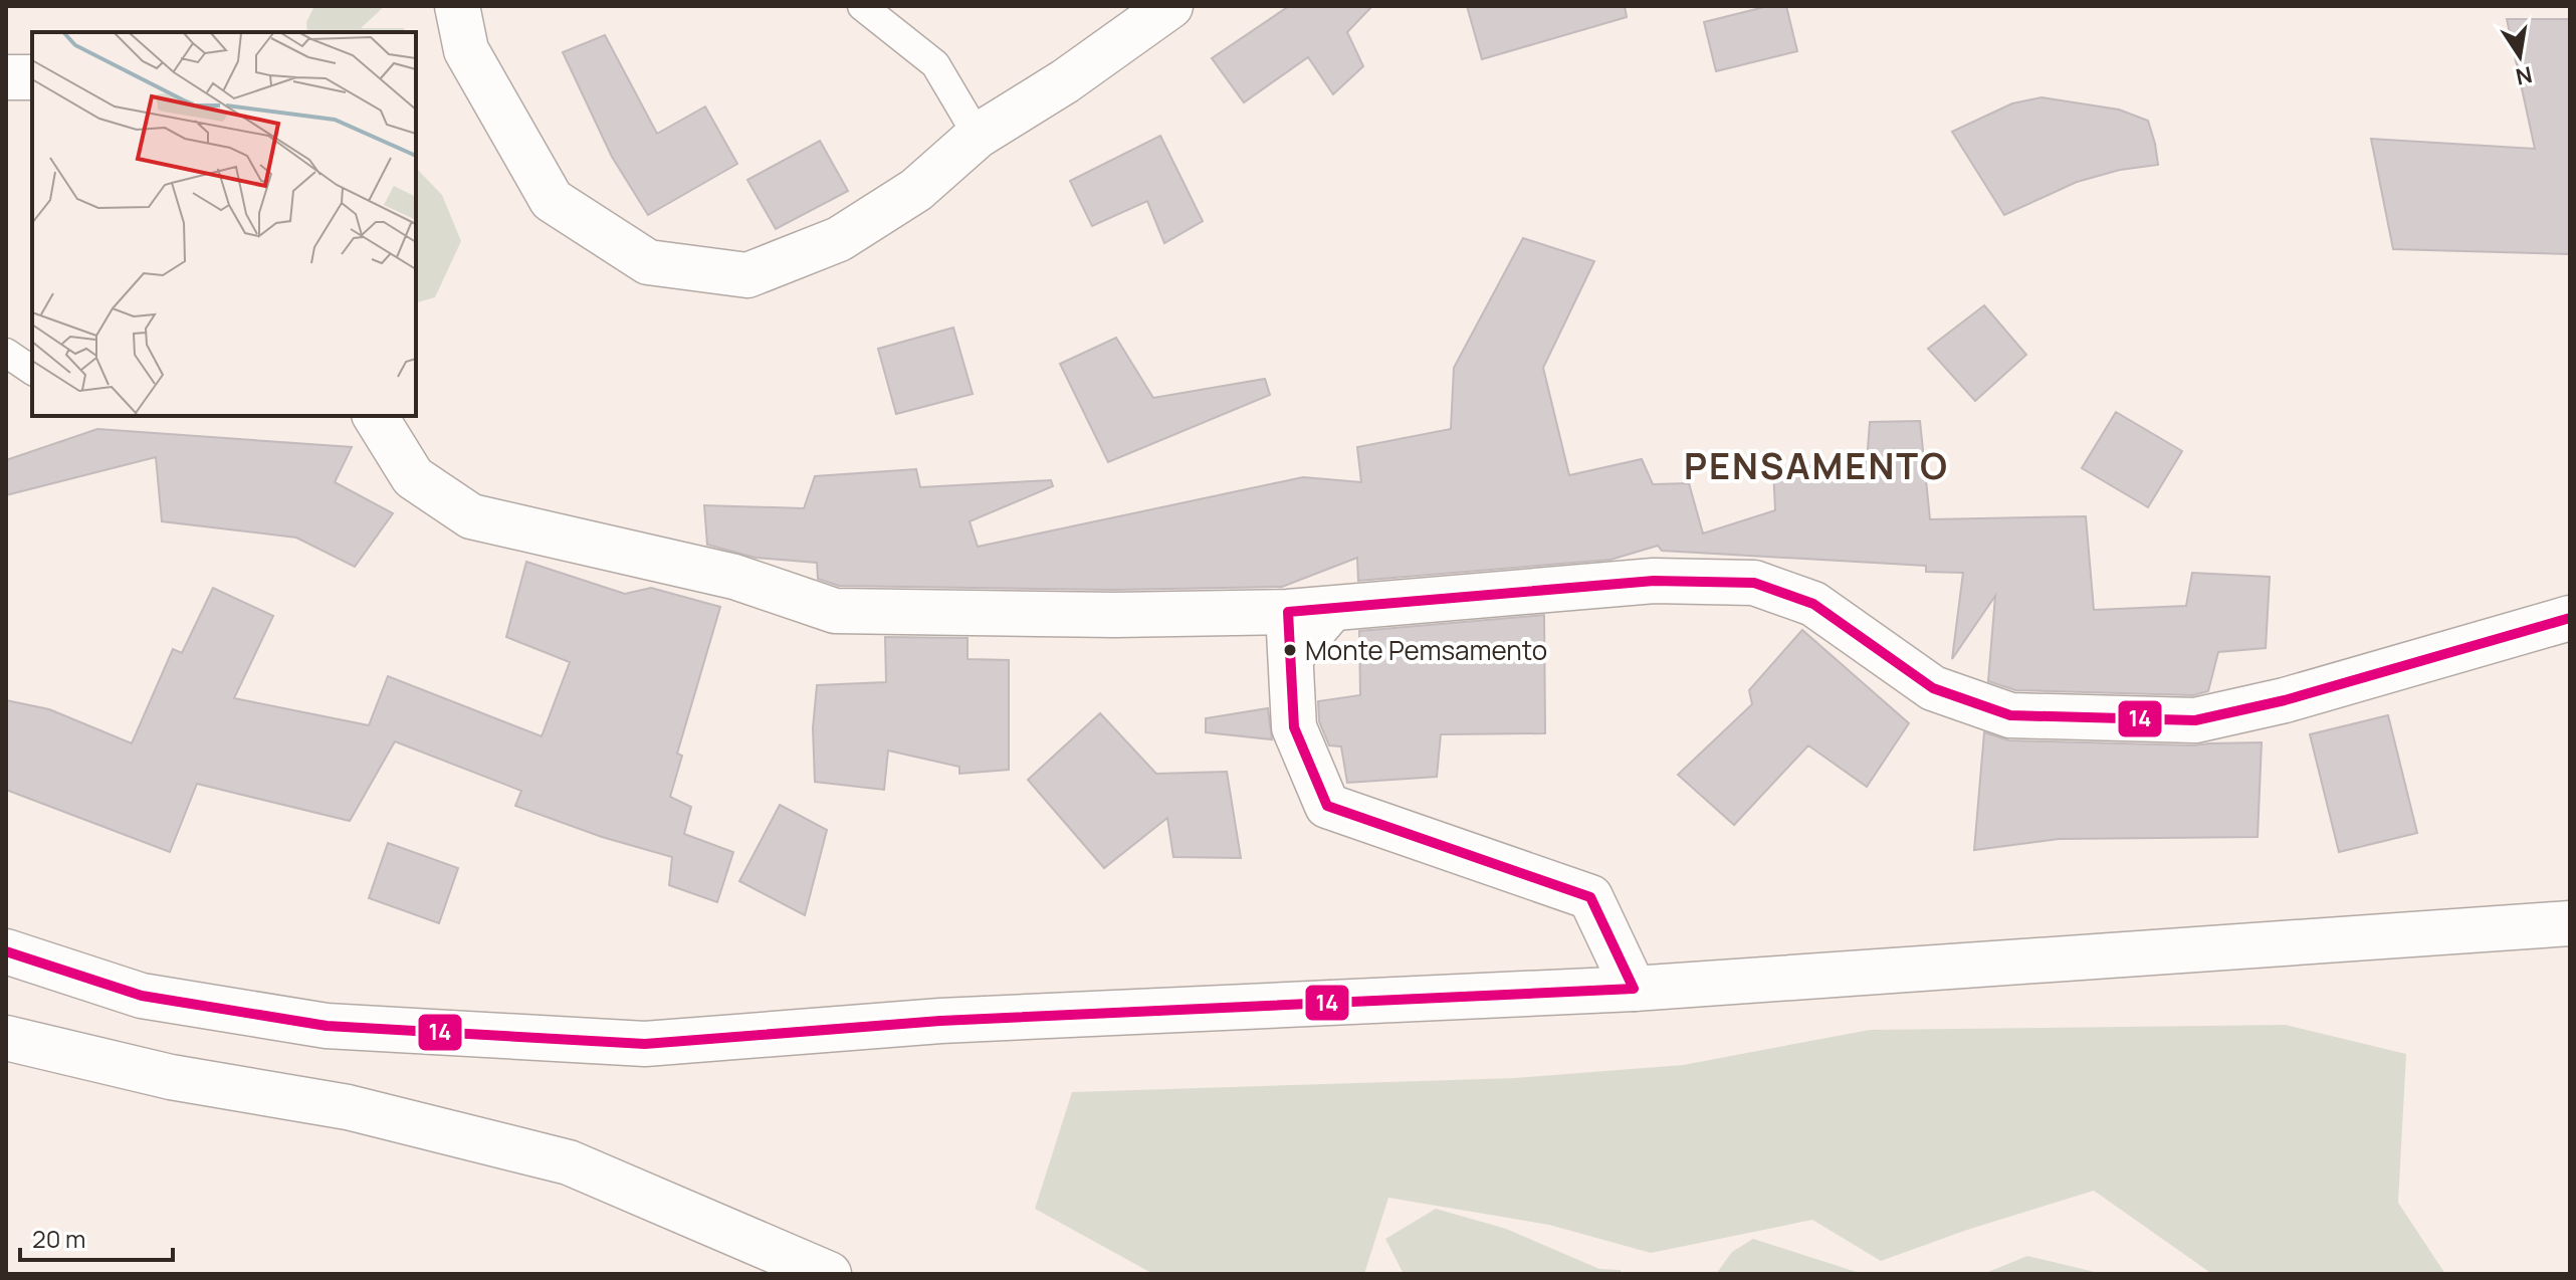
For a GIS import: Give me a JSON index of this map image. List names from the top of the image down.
{
  "districts": ["PENSAMENTO"],
  "places": ["Monte Pemsamento"],
  "lines": ["transit line 14"],
  "scale_bar": "20 m",
  "north": "bottom"
}
